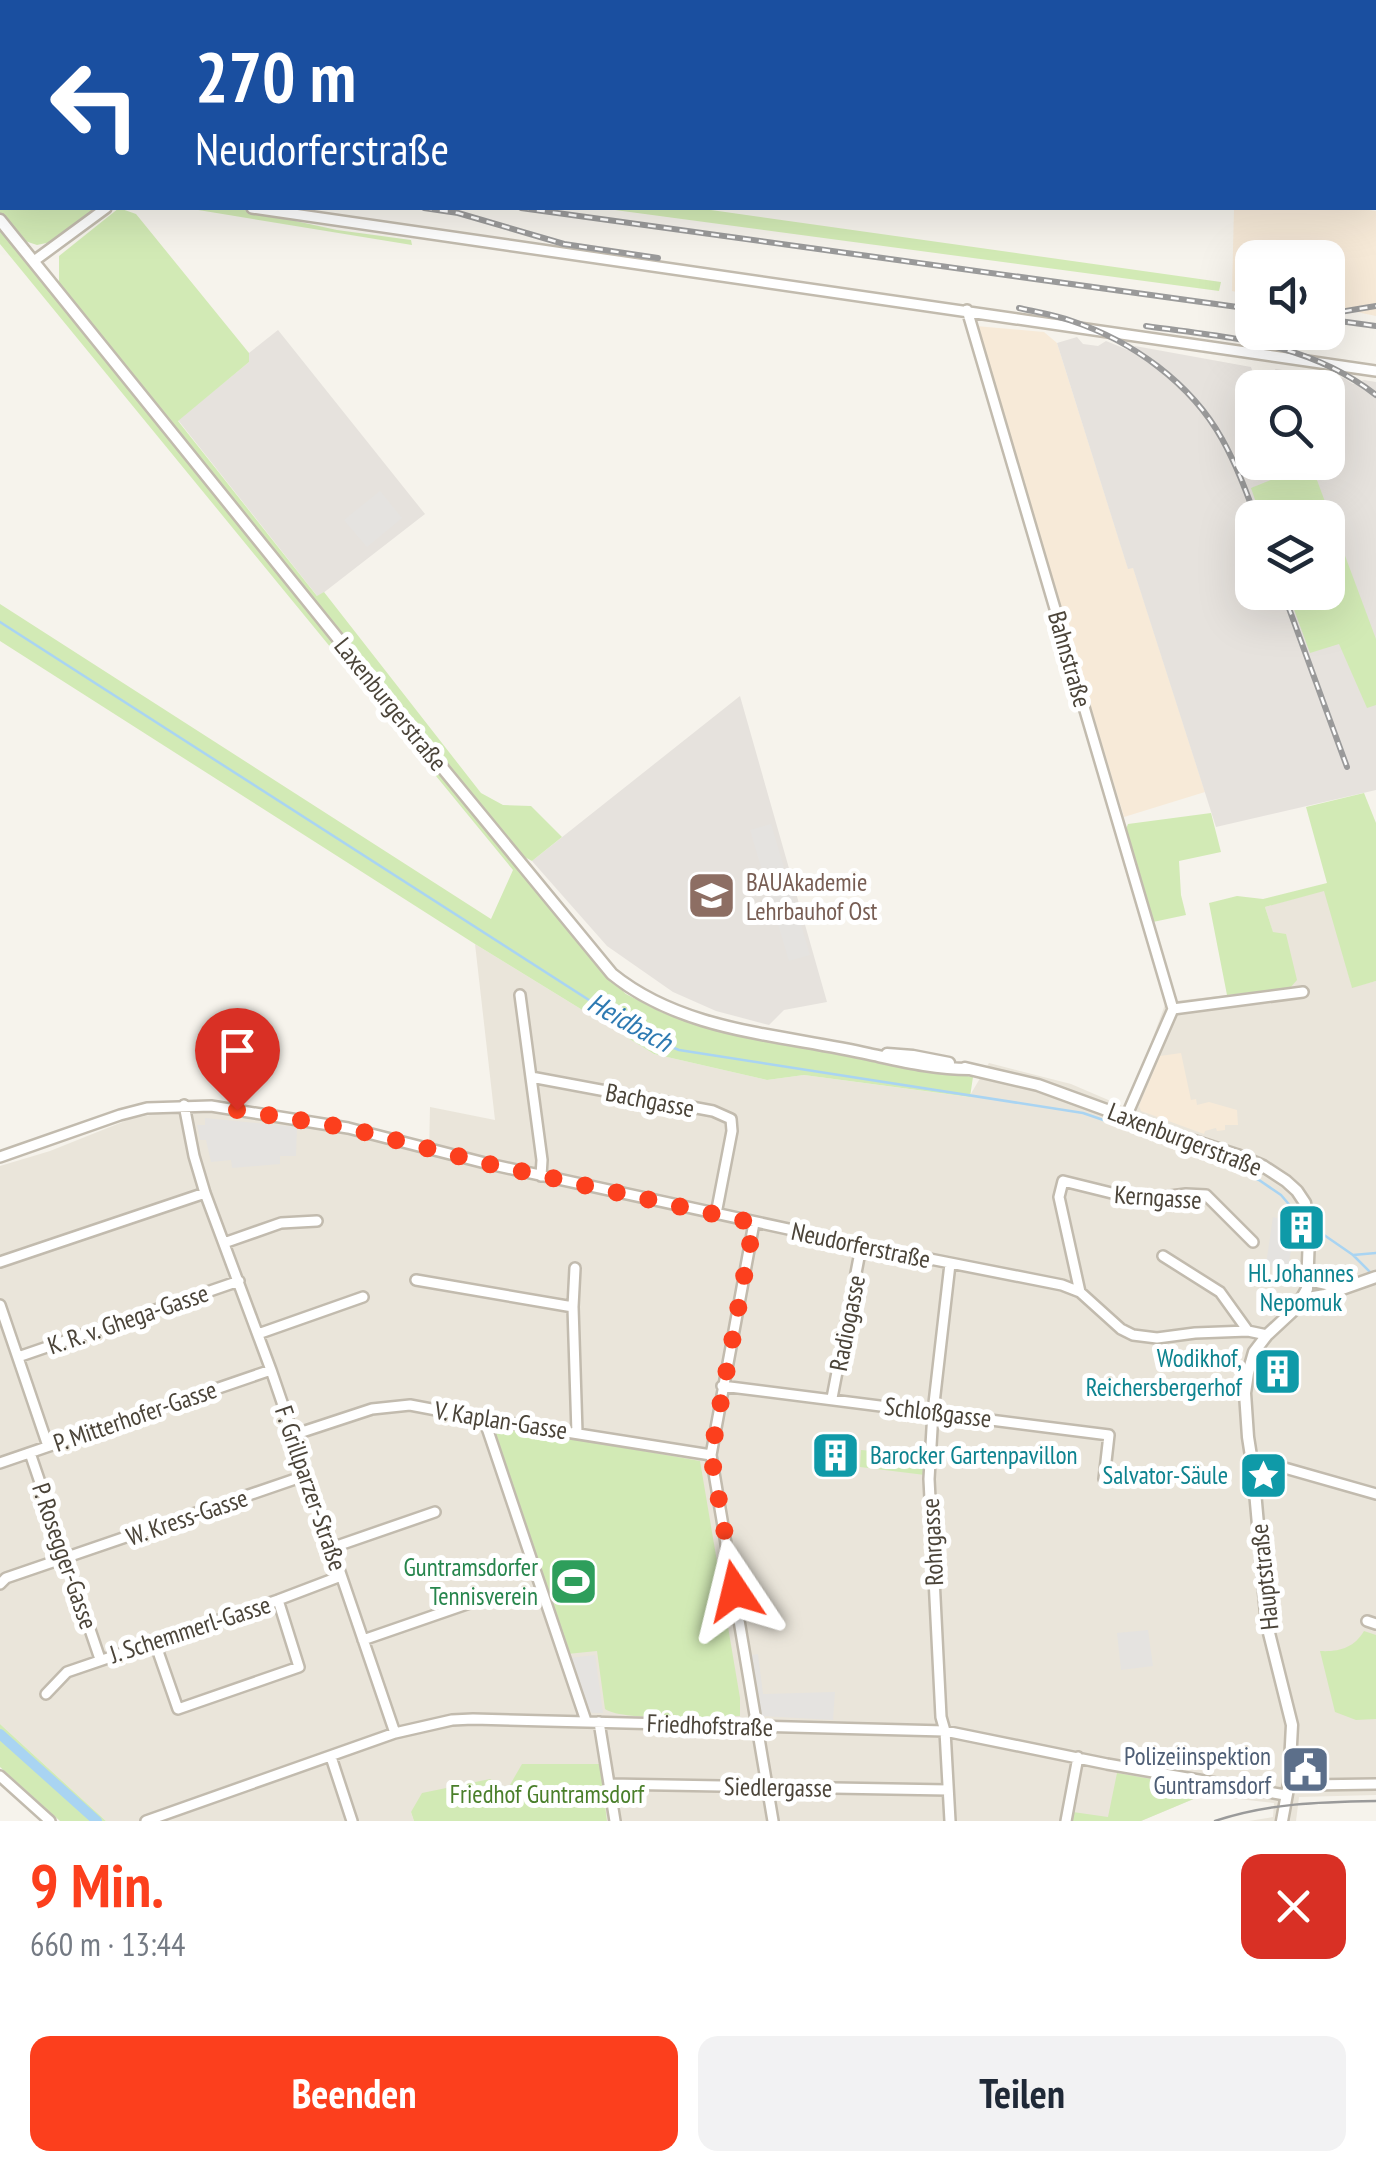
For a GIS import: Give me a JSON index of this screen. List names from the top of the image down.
{
  "streets": {
    "street": [
      "Bahnstraße",
      "Laxenburgerstraße",
      "Bachgasse",
      "Kerngasse",
      "Neudorferstraße",
      "K. R. v. Ghega-Gasse",
      "Radiogasse",
      "Schloßgasse",
      "P. Mitterhofer-Gasse",
      "V. Kaplan-Gasse",
      "F. Grillparzer-Straße",
      "W. Kress-Gasse",
      "Rohrgasse",
      "P. Rosegger-Gasse",
      "Hauptstraße",
      "J. Schemmerl-Gasse",
      "Friedhofstraße",
      "Siedlergasse"
    ]
  },
  "crossings": [
    ["Laxenburgerstraße", "Hauptstraße"],
    ["Bachgasse", "Neudorferstraße"],
    ["Kerngasse", "Neudorferstraße"],
    ["Neudorferstraße", "Radiogasse"],
    ["Neudorferstraße", "F. Grillparzer-Straße"],
    ["Neudorferstraße", "Rohrgasse"],
    ["K. R. v. Ghega-Gasse", "F. Grillparzer-Straße"],
    ["Radiogasse", "Schloßgasse"],
    ["Schloßgasse", "Rohrgasse"],
    ["P. Mitterhofer-Gasse", "F. Grillparzer-Straße"],
    ["P. Mitterhofer-Gasse", "P. Rosegger-Gasse"],
    ["V. Kaplan-Gasse", "F. Grillparzer-Straße"],
    ["F. Grillparzer-Straße", "W. Kress-Gasse"],
    ["F. Grillparzer-Straße", "J. Schemmerl-Gasse"],
    ["F. Grillparzer-Straße", "Friedhofstraße"],
    ["W. Kress-Gasse", "P. Rosegger-Gasse"],
    ["Rohrgasse", "Friedhofstraße"],
    ["Rohrgasse", "Siedlergasse"],
    ["P. Rosegger-Gasse", "J. Schemmerl-Gasse"],
    ["Hauptstraße", "Friedhofstraße"]
  ],
  "water": ["Heidbach"],
  "parks": ["Friedhof Guntramsdorf"],
  "places": {
    "school or university": ["BAUAkademie Lehrbauhof Ost"],
    "building": ["Hl. Johannes Nepomuk", "Wodikhof, Reichersbergerhof", "Barocker Gartenpavillon"],
    "place": ["Salvator-Säule"],
    "sports": ["Guntramsdorfer Tennisverein"],
    "public building": ["Polizeiinspektion Guntramsdorf"]
  },
  "page": {
    "turn": ["270 m", "Neudorferstraße"],
    "heading": ["9 Min.", "660 m · 13:44"],
    "buttons": ["Beenden", "Teilen"]
  }
}
